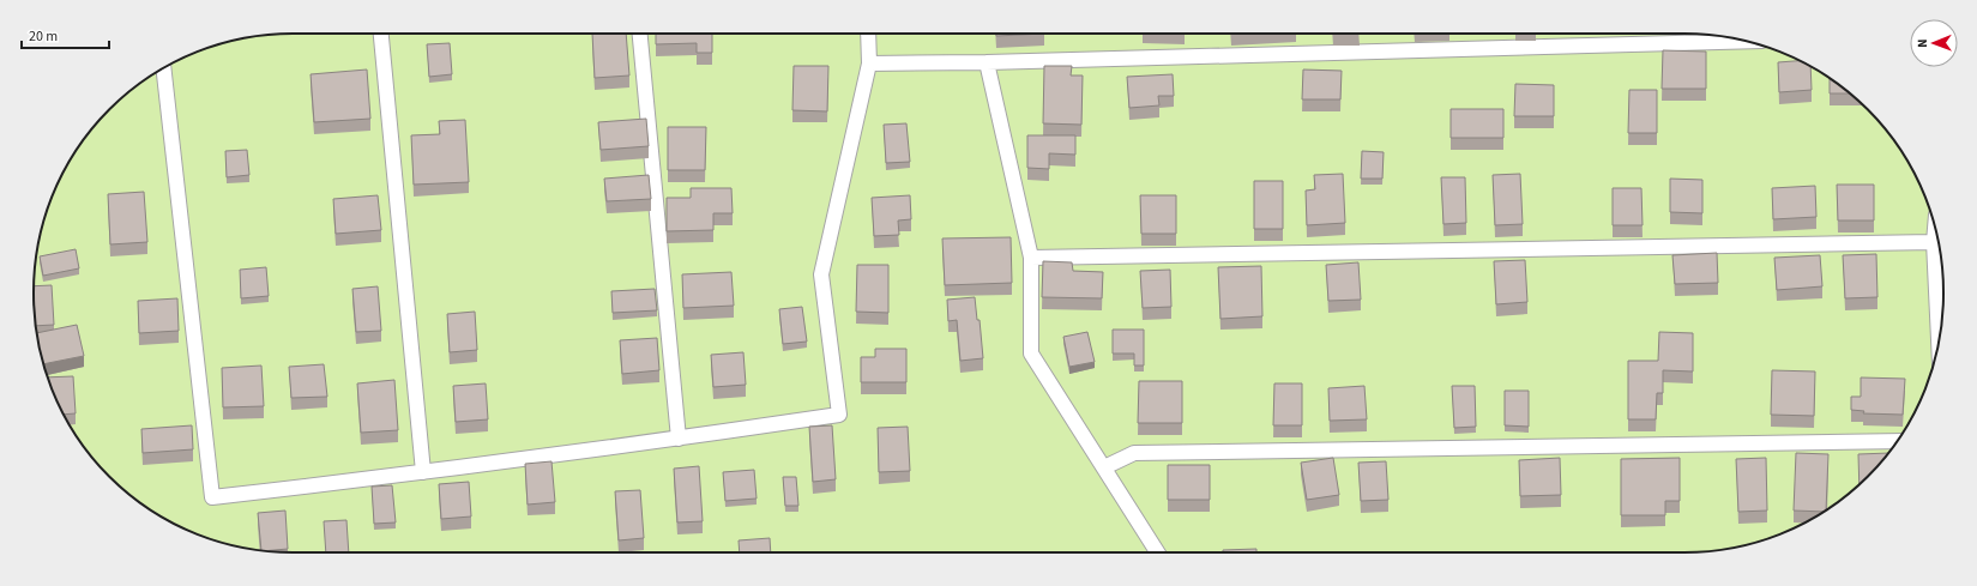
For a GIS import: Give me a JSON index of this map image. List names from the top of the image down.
{
  "scale_bar": "20 m",
  "north": "left"
}
